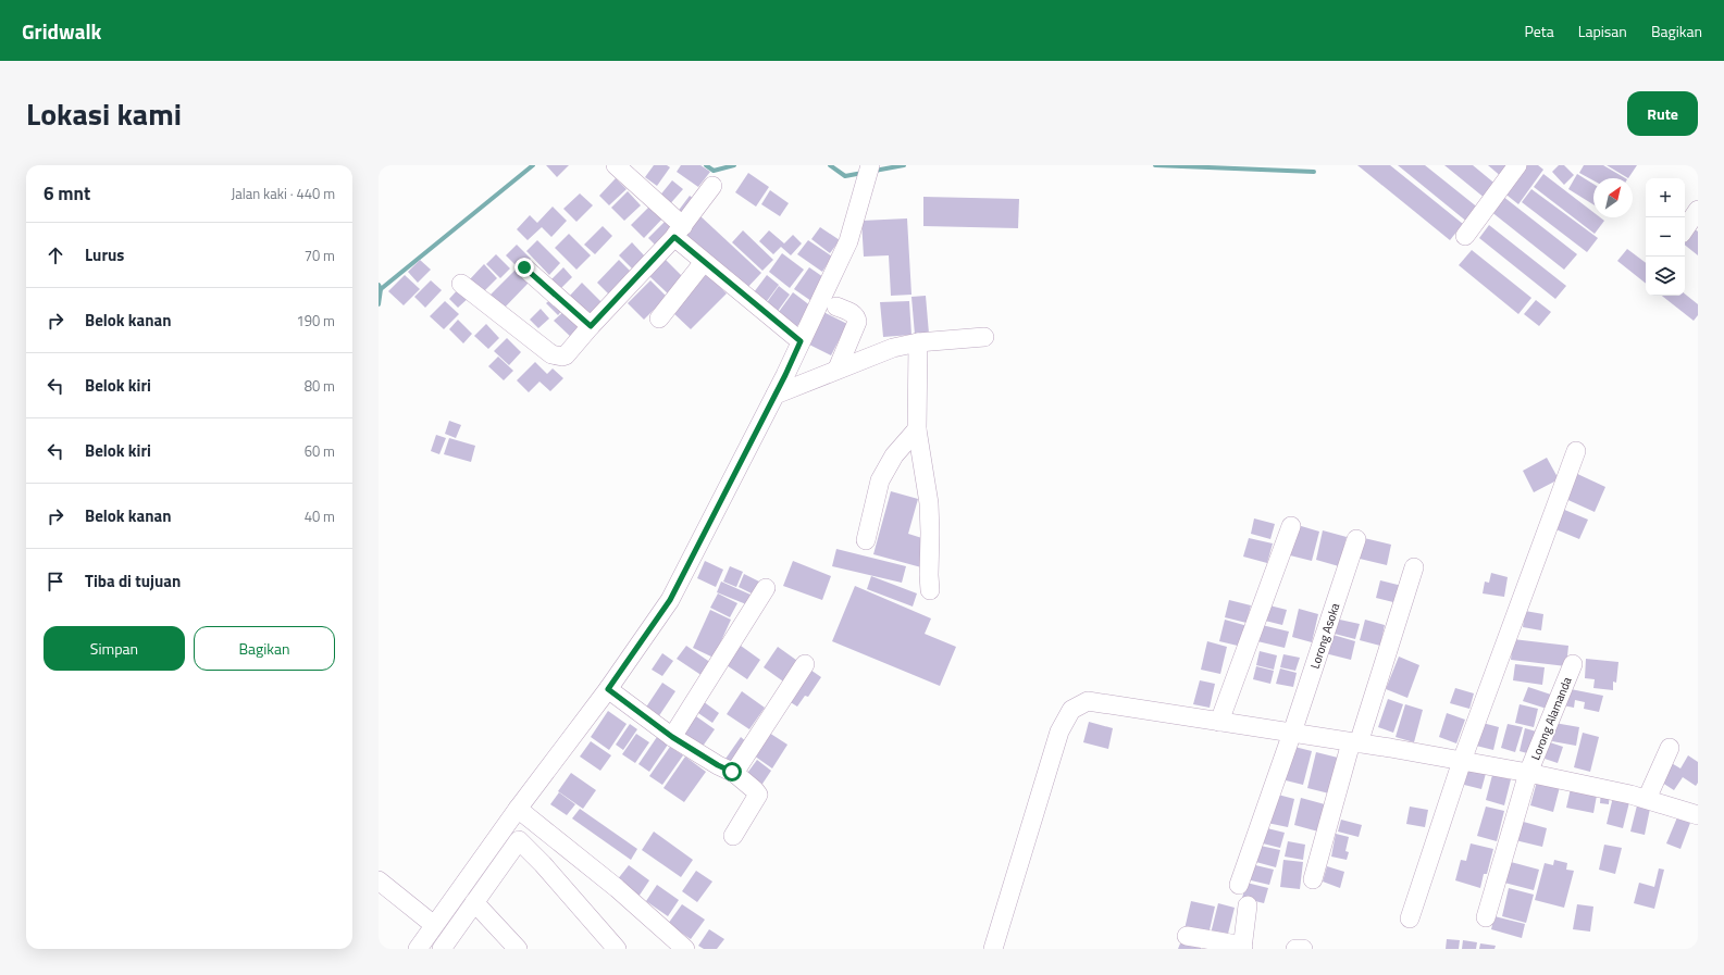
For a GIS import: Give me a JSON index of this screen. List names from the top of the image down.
{
  "streets": {
    "street": ["Lorong Asoka", "Lorong Alamanda"]
  },
  "north": "top right",
  "page": {
    "header": "Gridwalk",
    "nav": ["Peta", "Lapisan", "Bagikan"],
    "title": "Lokasi kami",
    "buttons": [
      "Rute",
      ["Simpan", "Bagikan"]
    ],
    "heading": ["6 mnt", "Jalan kaki · 440 m"],
    "map_buttons": ["+", "−"],
    "list": [
      ["Lurus", "70 m"],
      ["Belok kanan", "190 m"],
      ["Belok kiri", "80 m"],
      ["Belok kiri", "60 m"],
      ["Belok kanan", "40 m"],
      "Tiba di tujuan"
    ]
  }
}
